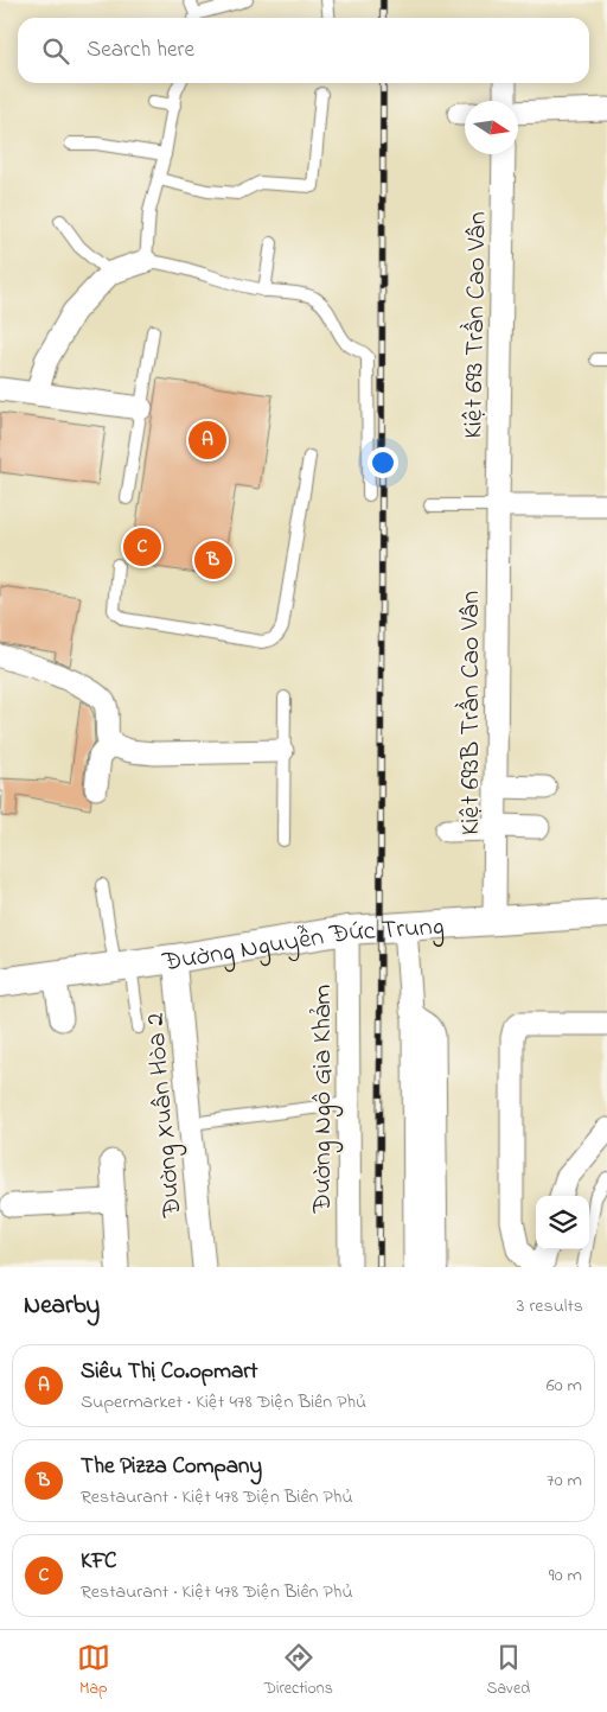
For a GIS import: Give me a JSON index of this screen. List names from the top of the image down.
{
  "streets": {
    "street": [
      "Kiệt 693 Trần Cao Vân",
      "Kiệt 693B Trần Cao Vân",
      "Đường Nguyễn Đức Trung",
      "Đường Ngô Gia Khảm",
      "Đường Xuân Hòa 2"
    ]
  },
  "crossings": [
    ["Kiệt 693 Trần Cao Vân", "Kiệt 693B Trần Cao Vân"],
    ["Kiệt 693B Trần Cao Vân", "Đường Nguyễn Đức Trung"],
    ["Đường Nguyễn Đức Trung", "Đường Ngô Gia Khảm"],
    ["Đường Nguyễn Đức Trung", "Đường Xuân Hòa 2"]
  ],
  "north": "right",
  "page": {
    "search": "Search here",
    "pins": ["A", "C", "B"],
    "heading": ["Nearby", "3 results"],
    "list": [
      {
        "mark": "A",
        "name": "Siêu Thị Co.opmart",
        "note": "Supermarket · Kiệt 478 Điện Biên Phủ",
        "value": "60 m"
      },
      {
        "mark": "B",
        "name": "The Pizza Company",
        "note": "Restaurant · Kiệt 478 Điện Biên Phủ",
        "value": "70 m"
      },
      {
        "mark": "C",
        "name": "KFC",
        "note": "Restaurant · Kiệt 478 Điện Biên Phủ",
        "value": "90 m"
      }
    ],
    "nav": ["Map", "Directions", "Saved"]
  }
}
